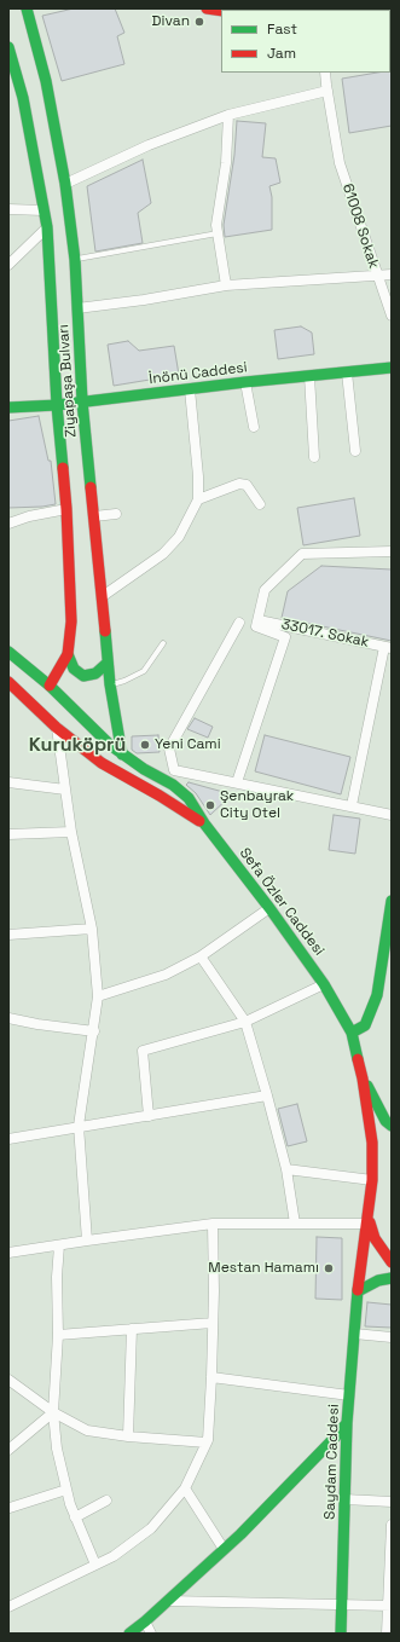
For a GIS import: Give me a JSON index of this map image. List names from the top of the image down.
{
  "streets": {
    "main road": [
      "İnönü Caddesi",
      "Ziyapaşa Bulvarı",
      "Sefa Özler Caddesi",
      "Saydam Caddesi"
    ],
    "street": ["61008 Sokak", "33017. Sokak"]
  },
  "crossings": [
    ["İnönü Caddesi", "Ziyapaşa Bulvarı"],
    ["Ziyapaşa Bulvarı", "Sefa Özler Caddesi"],
    ["Sefa Özler Caddesi", "Saydam Caddesi"]
  ],
  "districts": ["Kuruköprü"],
  "places": [
    "Divan",
    "Yeni Cami",
    "Şenbayrak City Otel",
    "Mestan Hamamı"
  ],
  "legend": ["Fast", "Jam"]
}
